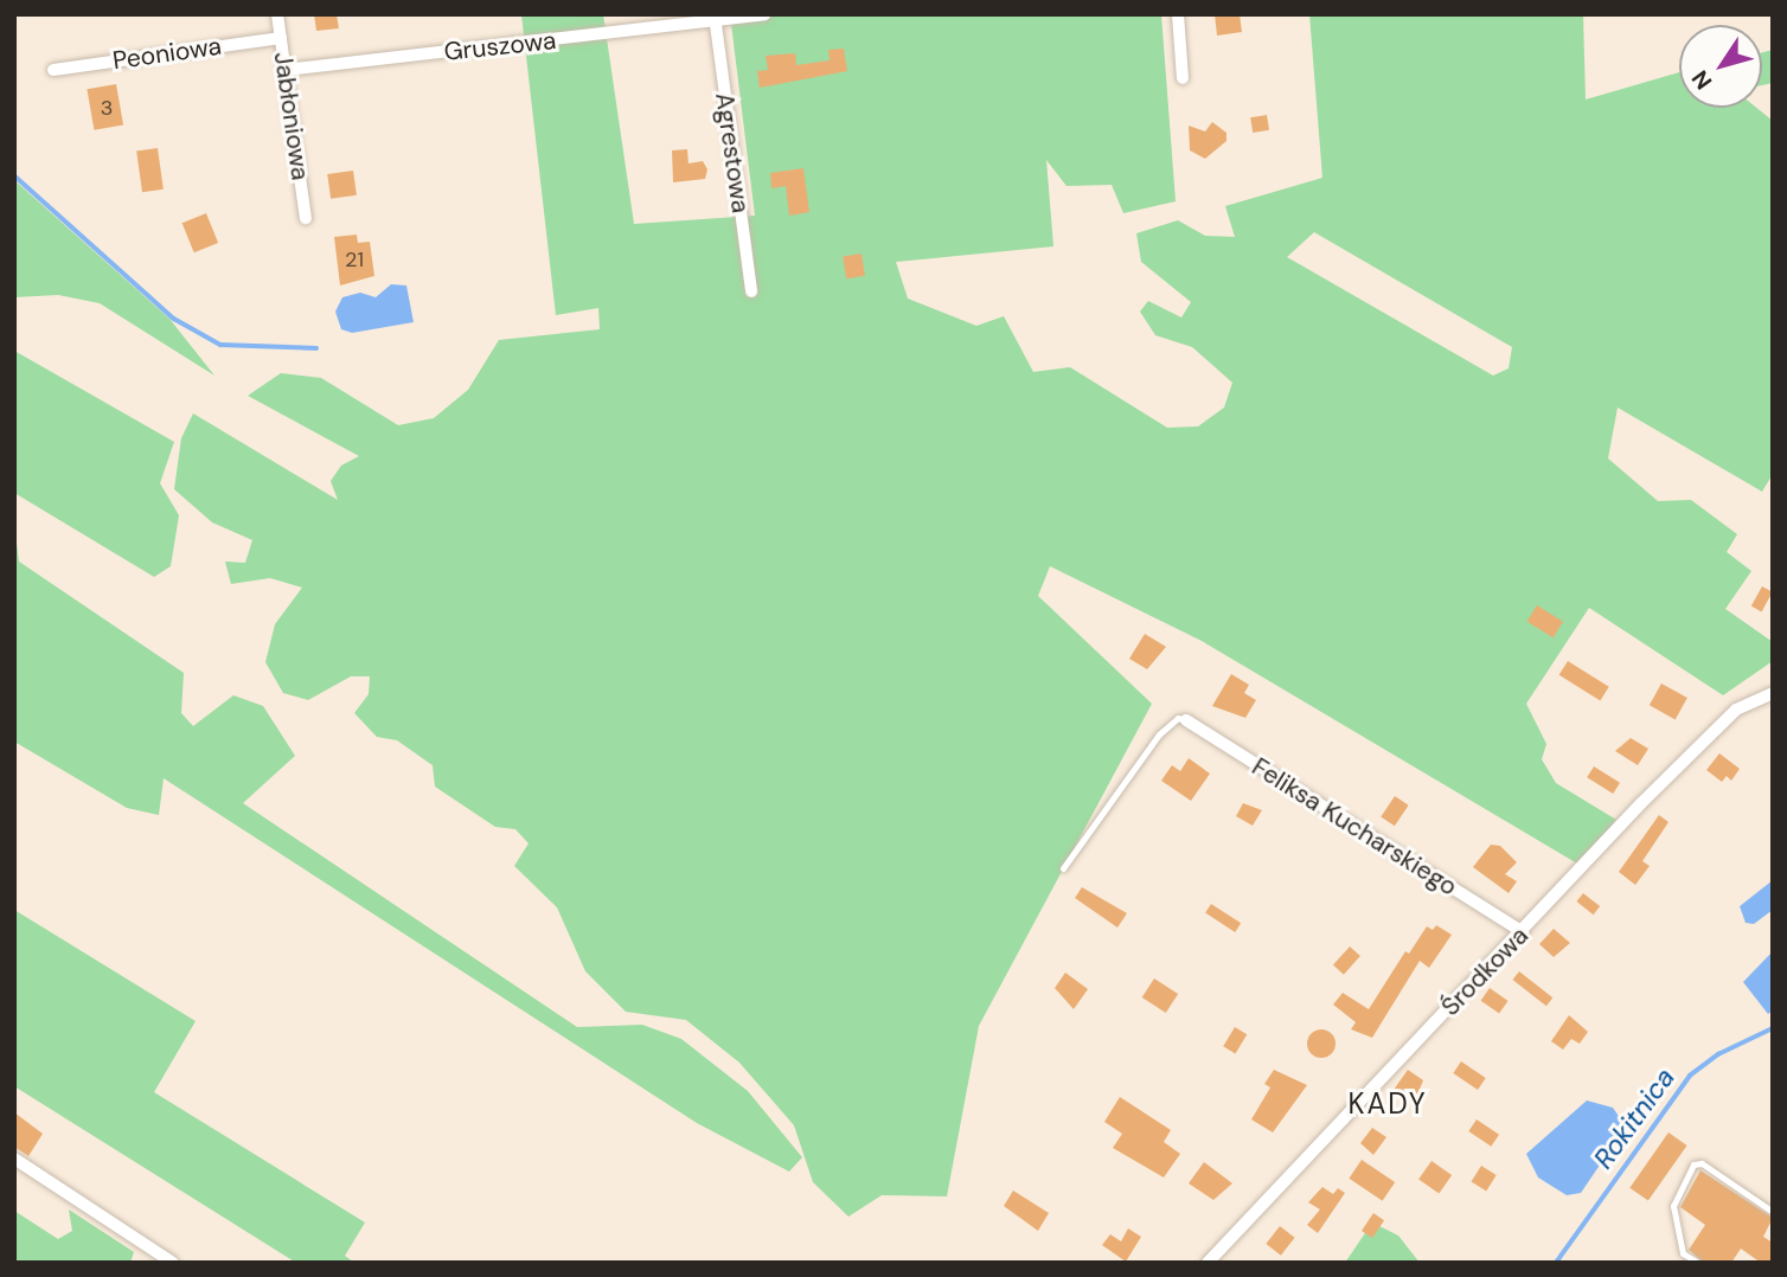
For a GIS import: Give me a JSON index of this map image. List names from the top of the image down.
{
  "streets": {
    "street": [
      "Gruszowa",
      "Peoniowa",
      "Jabłoniowa",
      "Agrestowa",
      "Feliksa Kucharskiego",
      "Środkowa"
    ]
  },
  "crossings": [
    ["Gruszowa", "Jabłoniowa"],
    ["Gruszowa", "Agrestowa"],
    ["Peoniowa", "Jabłoniowa"],
    ["Feliksa Kucharskiego", "Środkowa"]
  ],
  "districts": ["KADY"],
  "water": ["Rokitnica"],
  "house_numbers": ["3", "21"],
  "north": "bottom left"
}
